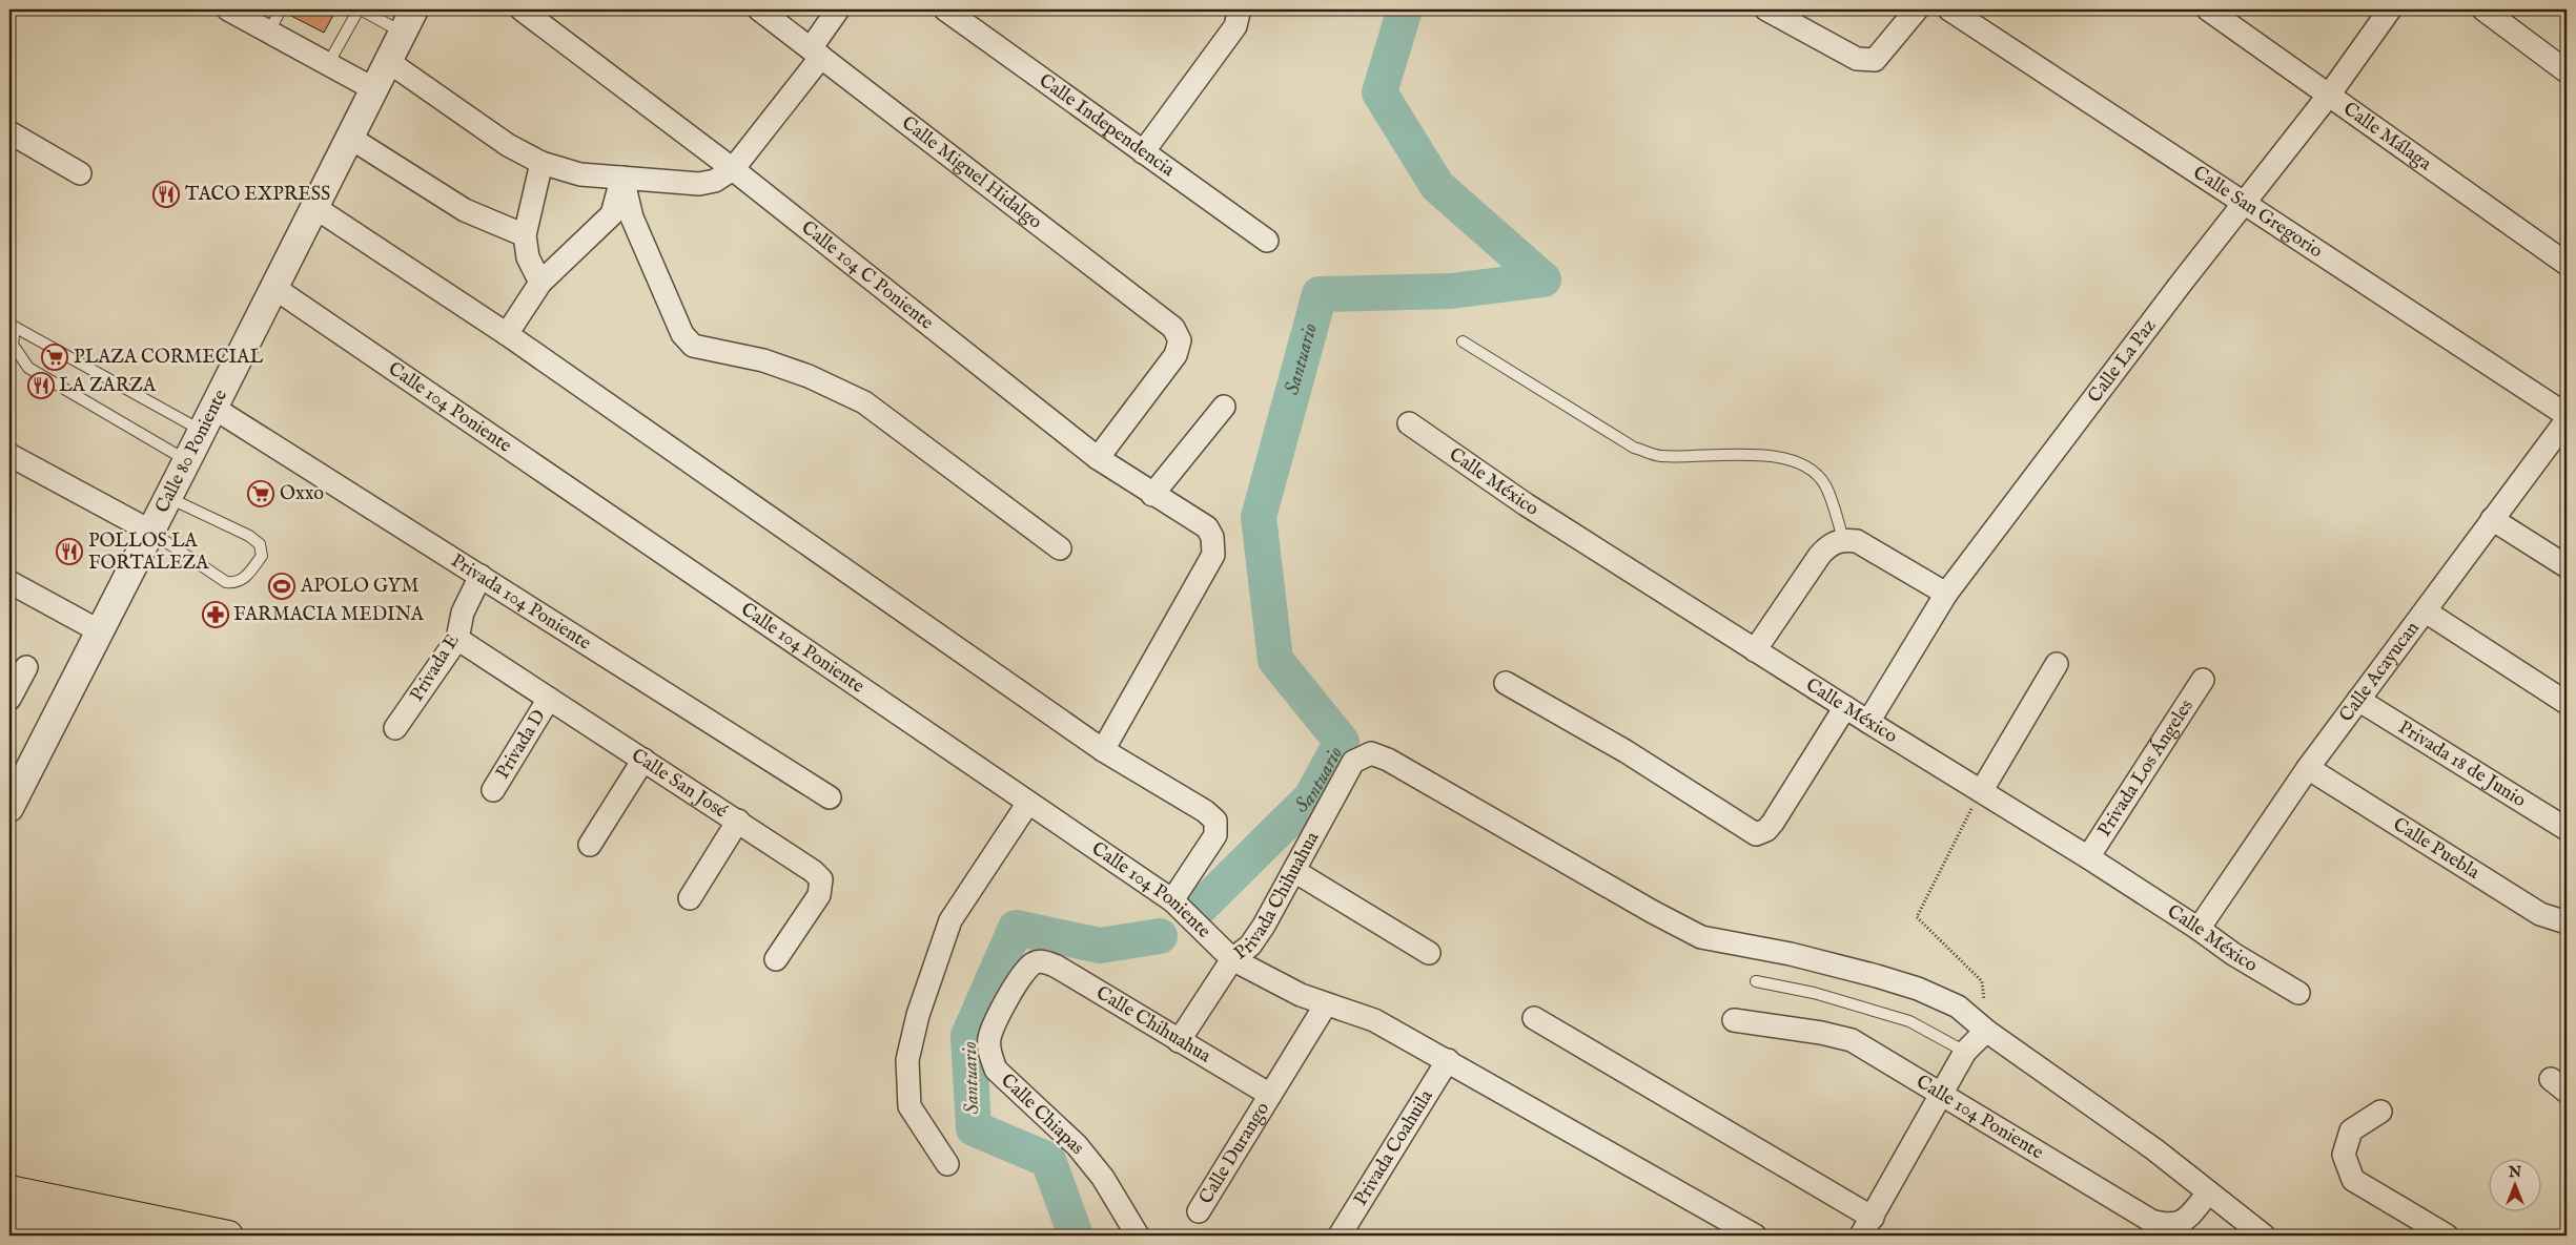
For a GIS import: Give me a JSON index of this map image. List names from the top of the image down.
{
  "streets": {
    "street": [
      "Calle Independencia",
      "Calle Málaga",
      "Calle Miguel Hidalgo",
      "Calle San Gregorio",
      "Calle 104 C Poniente",
      "Calle La Paz",
      "Calle 104 Poniente",
      "Calle 80 Poniente",
      "Calle México",
      "Privada 104 Poniente",
      "Privada E",
      "Calle Acayucan",
      "Privada D",
      "Privada 18 de Junio",
      "Privada Los Ángeles",
      "Calle San José",
      "Calle Puebla",
      "Privada Chihuahua",
      "Calle Chihuahua",
      "Calle Chiapas",
      "Privada Coahuila",
      "Calle Durango"
    ]
  },
  "crossings": [
    ["Calle Málaga", "Calle La Paz"],
    ["Calle Miguel Hidalgo", "Calle 104 C Poniente"],
    ["Calle San Gregorio", "Calle La Paz"],
    ["Calle La Paz", "Calle México"],
    ["Calle 104 Poniente", "Calle 80 Poniente"],
    ["Calle 104 Poniente", "Privada Chihuahua"],
    ["Calle 104 Poniente", "Privada Coahuila"],
    ["Calle 104 Poniente", "Calle Durango"],
    ["Calle 80 Poniente", "Privada 104 Poniente"],
    ["Calle México", "Calle Acayucan"],
    ["Calle México", "Privada Los Ángeles"],
    ["Privada 104 Poniente", "Privada E"],
    ["Privada E", "Calle San José"],
    ["Calle Acayucan", "Privada 18 de Junio"],
    ["Calle Acayucan", "Calle Puebla"],
    ["Privada D", "Calle San José"],
    ["Privada Chihuahua", "Calle Chihuahua"],
    ["Calle Chihuahua", "Calle Chiapas"],
    ["Calle Chihuahua", "Calle Durango"]
  ],
  "water": ["Santuario"],
  "places": {
    "restaurant": ["TACO EXPRESS", "LA ZARZA", "POLLOS LA FORTALEZA"],
    "supermarket": ["PLAZA CORMECIAL", "Oxxo"],
    "sports": ["APOLO GYM"],
    "pharmacy": ["FARMACIA MEDINA"]
  },
  "north": "top"
}
